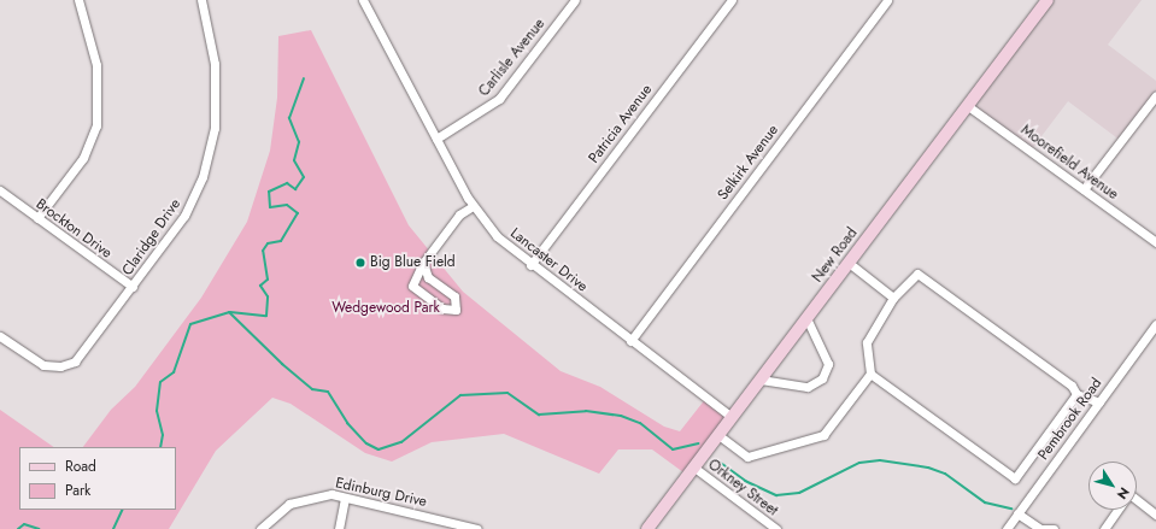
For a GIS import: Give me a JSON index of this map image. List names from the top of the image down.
{
  "streets": {
    "street": [
      "Carlisle Avenue",
      "Patricia Avenue",
      "Selkirk Avenue",
      "Moorefield Avenue",
      "Brockton Drive",
      "Claridge Drive",
      "New Road",
      "Lancaster Drive",
      "Pembrook Road",
      "Orkney Street",
      "Edinburg Drive"
    ]
  },
  "crossings": [
    ["Carlisle Avenue", "Lancaster Drive"],
    ["Patricia Avenue", "Lancaster Drive"],
    ["Selkirk Avenue", "Lancaster Drive"],
    ["Moorefield Avenue", "New Road"],
    ["Brockton Drive", "Claridge Drive"],
    ["New Road", "Lancaster Drive"],
    ["New Road", "Orkney Street"]
  ],
  "parks": ["Wedgewood Park"],
  "places": ["Big Blue Field"],
  "legend": ["Road", "Park"],
  "north": "bottom right"
}
